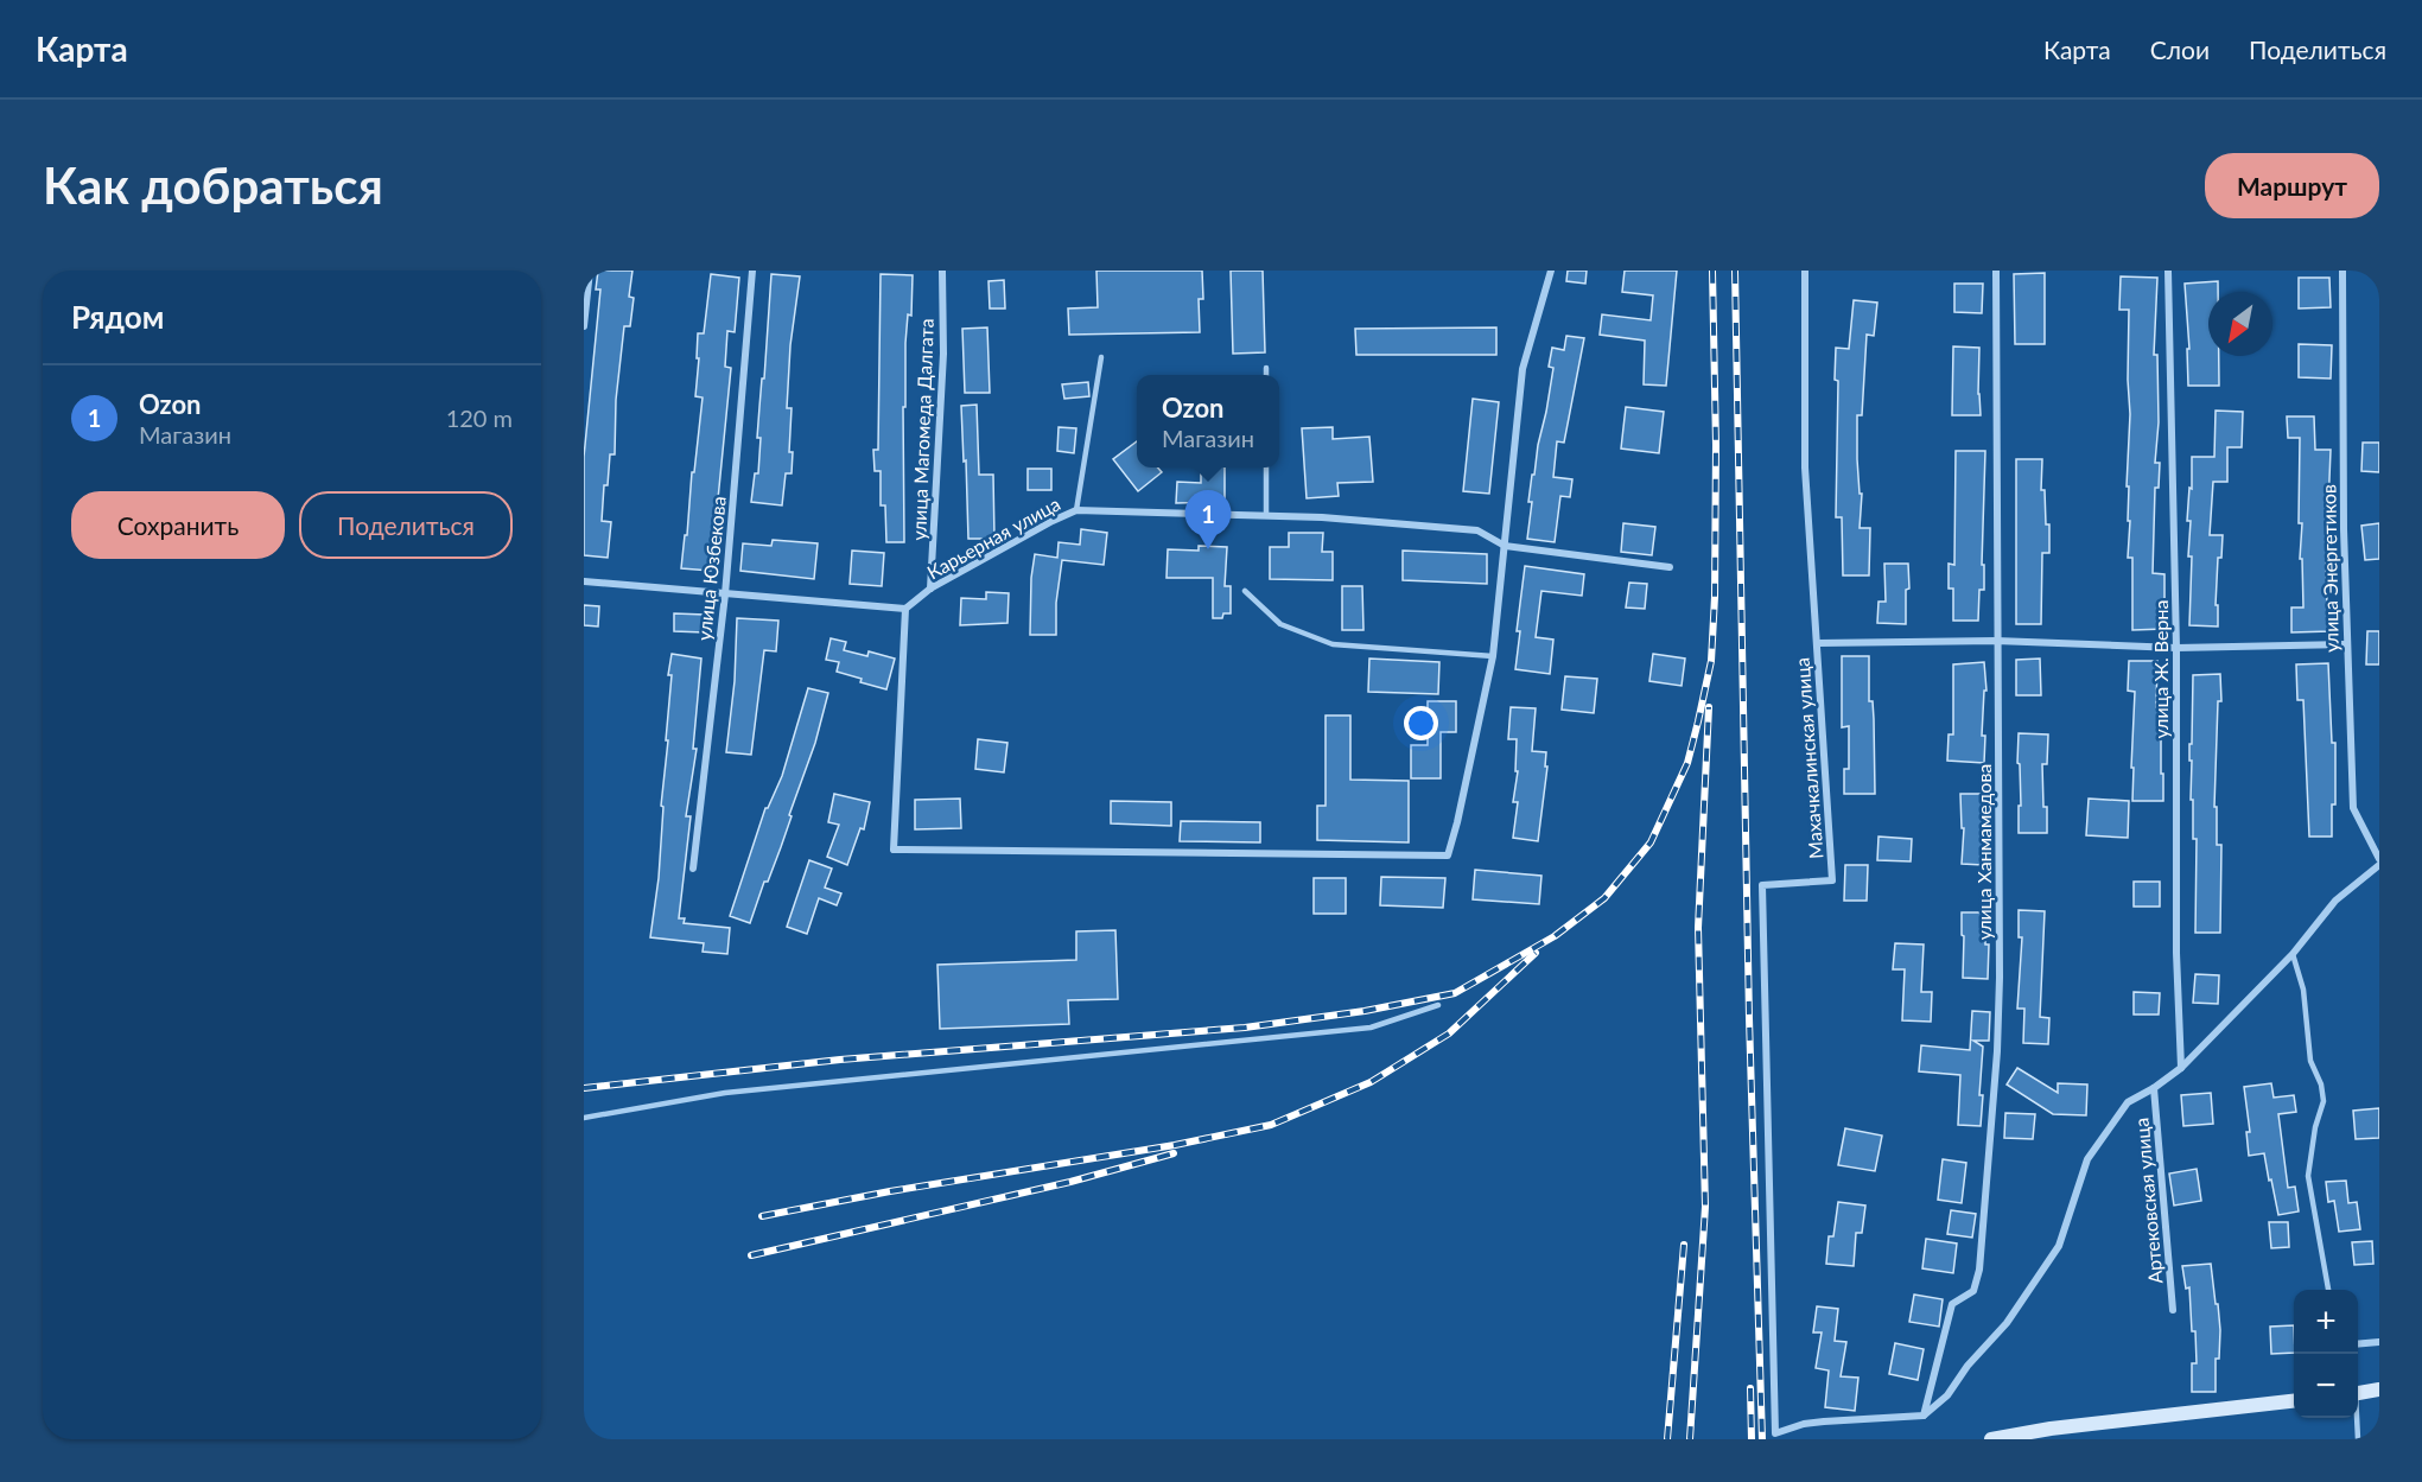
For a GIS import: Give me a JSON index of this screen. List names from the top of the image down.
{
  "streets": {
    "street": [
      "улица Магомеда Далгата",
      "Карьерная улица",
      "улица Юзбекова",
      "улица Энергетиков",
      "улица Ж. Верна",
      "Махачкалинская улица",
      "улица Ханмамедова",
      "Артековская улица"
    ]
  },
  "crossings": [
    ["улица Магомеда Далгата", "Карьерная улица"],
    ["Махачкалинская улица", "улица Ханмамедова"]
  ],
  "north": "bottom left",
  "page": {
    "header": "Карта",
    "nav": ["Карта", "Слои", "Поделиться"],
    "buttons": [
      "Маршрут",
      ["Сохранить", "Поделиться"]
    ],
    "title": "Как добраться",
    "heading": "Рядом",
    "list": [
      {
        "mark": "1",
        "name": "Ozon",
        "note": "Магазин",
        "value": "120 m"
      }
    ],
    "popup": ["Ozon", "Магазин"],
    "pins": "1",
    "map_buttons": ["+", "−"]
  }
}
